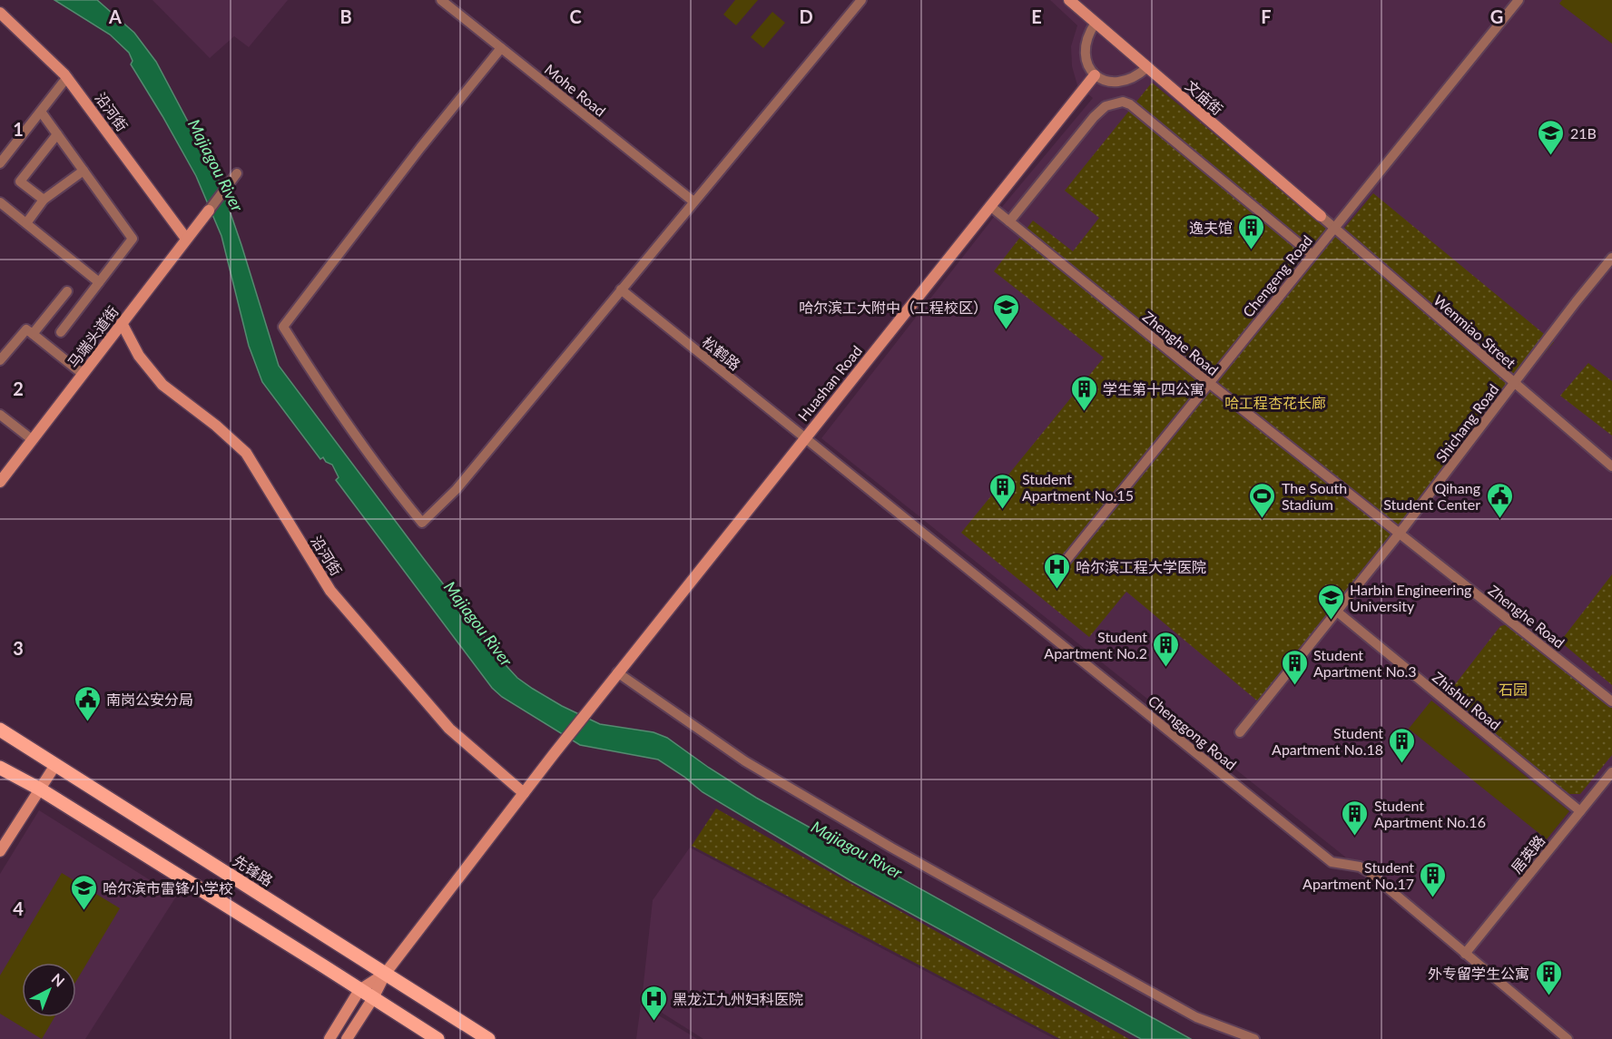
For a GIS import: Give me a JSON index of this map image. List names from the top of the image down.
{
  "streets": {
    "main road": [
      "文庙街",
      "沿河街",
      "马端头道街",
      "Huashan Road",
      "先锋路"
    ],
    "street": [
      "Mohe Road",
      "Chengeng Road",
      "Wenmiao Street",
      "Zhenghe Road",
      "松鹤路",
      "Shichang Road",
      "Zhishui Road",
      "Chenggong Road",
      "居英路"
    ]
  },
  "crossings": [
    ["文庙街", "Wenmiao Street"],
    ["沿河街", "马端头道街"],
    ["沿河街", "Huashan Road"],
    ["Chengeng Road", "Wenmiao Street"],
    ["Chengeng Road", "Zhenghe Road"],
    ["Wenmiao Street", "Shichang Road"],
    ["Zhenghe Road", "Huashan Road"],
    ["Zhenghe Road", "Shichang Road"],
    ["松鹤路", "Huashan Road"],
    ["松鹤路", "Chenggong Road"],
    ["Huashan Road", "Chenggong Road"],
    ["Huashan Road", "先锋路"],
    ["Shichang Road", "Zhishui Road"],
    ["Zhishui Road", "居英路"],
    ["Chenggong Road", "居英路"]
  ],
  "water": ["Majiagou River"],
  "parks": ["哈工程杏花长廊", "石园"],
  "places": {
    "school or university": [
      "21B",
      "哈尔滨工大附中（工程校区）",
      "Harbin Engineering University",
      "哈尔滨市雷锋小学校"
    ],
    "building": [
      "逸夫馆",
      "学生第十四公寓",
      "Student Apartment No.15",
      "Student Apartment No.2",
      "Student Apartment No.3",
      "Student Apartment No.18",
      "Student Apartment No.16",
      "Student Apartment No.17",
      "外专留学生公寓"
    ],
    "sports": ["The South Stadium"],
    "public building": ["Qihang Student Center", "南岗公安分局"],
    "hospital": ["哈尔滨工程大学医院", "黑龙江九州妇科医院"]
  },
  "north": "top right",
  "grid": {
    "columns": [
      "A",
      "B",
      "C",
      "D",
      "E",
      "F",
      "G"
    ],
    "rows": [
      "1",
      "2",
      "3",
      "4"
    ]
  }
}
